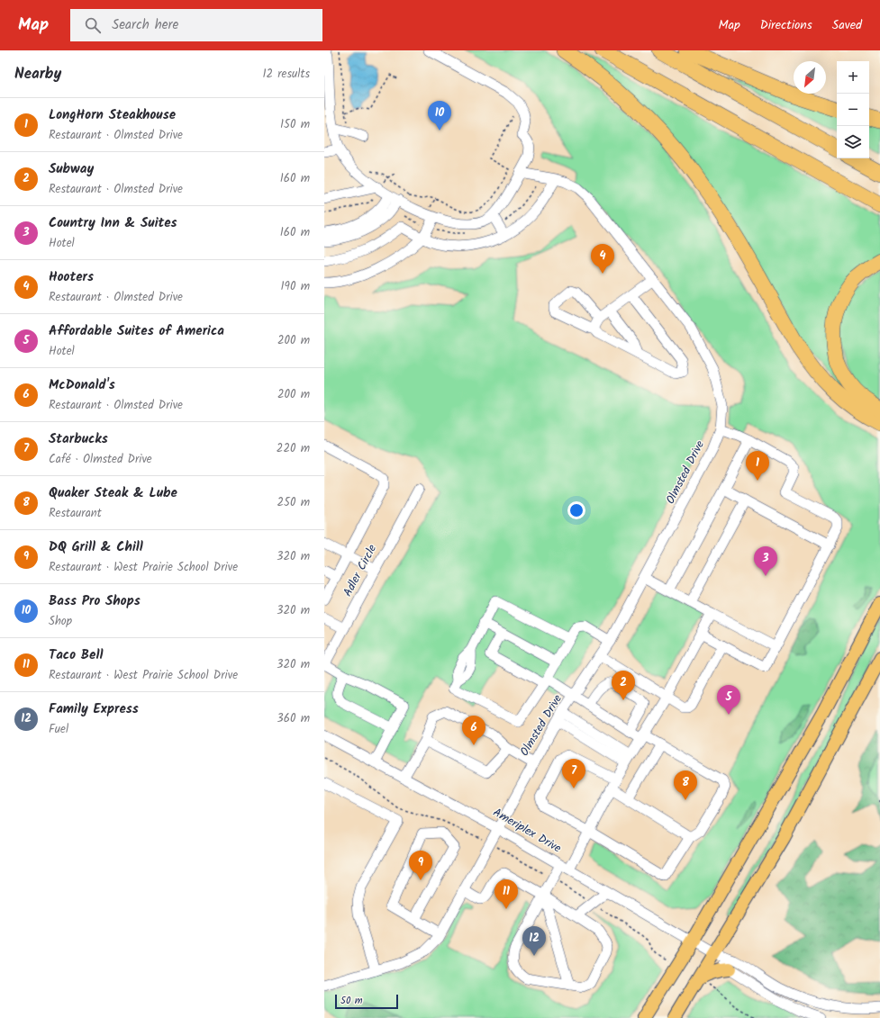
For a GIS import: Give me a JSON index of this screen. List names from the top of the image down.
{
  "streets": {
    "street": ["Olmsted Drive", "Adler Circle", "Ameriplex Drive"]
  },
  "crossings": [
    ["Olmsted Drive", "Ameriplex Drive"]
  ],
  "scale_bar": "50 m",
  "north": "bottom left",
  "page": {
    "header": "Map",
    "search": "Search here",
    "nav": ["Map", "Directions", "Saved"],
    "heading": ["Nearby", "12 results"],
    "map_buttons": ["+", "−"],
    "list": [
      {
        "mark": "1",
        "name": "LongHorn Steakhouse",
        "note": "Restaurant · Olmsted Drive",
        "value": "150 m"
      },
      {
        "mark": "2",
        "name": "Subway",
        "note": "Restaurant · Olmsted Drive",
        "value": "160 m"
      },
      {
        "mark": "3",
        "name": "Country Inn & Suites",
        "note": "Hotel",
        "value": "160 m"
      },
      {
        "mark": "4",
        "name": "Hooters",
        "note": "Restaurant · Olmsted Drive",
        "value": "190 m"
      },
      {
        "mark": "5",
        "name": "Affordable Suites of America",
        "note": "Hotel",
        "value": "200 m"
      },
      {
        "mark": "6",
        "name": "McDonald's",
        "note": "Restaurant · Olmsted Drive",
        "value": "200 m"
      },
      {
        "mark": "7",
        "name": "Starbucks",
        "note": "Café · Olmsted Drive",
        "value": "220 m"
      },
      {
        "mark": "8",
        "name": "Quaker Steak & Lube",
        "note": "Restaurant",
        "value": "250 m"
      },
      {
        "mark": "9",
        "name": "DQ Grill & Chill",
        "note": "Restaurant · West Prairie School Drive",
        "value": "320 m"
      },
      {
        "mark": "10",
        "name": "Bass Pro Shops",
        "note": "Shop",
        "value": "320 m"
      },
      {
        "mark": "11",
        "name": "Taco Bell",
        "note": "Restaurant · West Prairie School Drive",
        "value": "320 m"
      },
      {
        "mark": "12",
        "name": "Family Express",
        "note": "Fuel",
        "value": "360 m"
      }
    ],
    "pins": [
      "10",
      "4",
      "1",
      "3",
      "2",
      "5",
      "6",
      "7",
      "8",
      "9",
      "11",
      "12"
    ],
    "scale": "50 m"
  }
}
